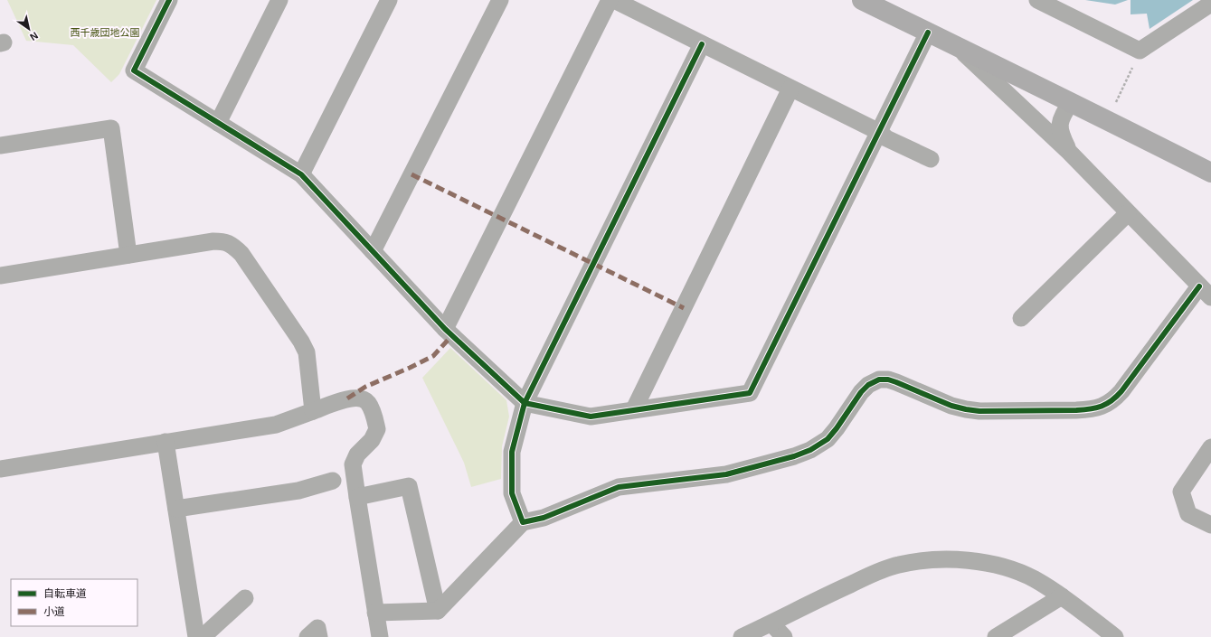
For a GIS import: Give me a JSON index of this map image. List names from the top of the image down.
{
  "parks": ["西千歳団地公園"],
  "legend": ["自転車道", "小道"],
  "north": "bottom right"
}
